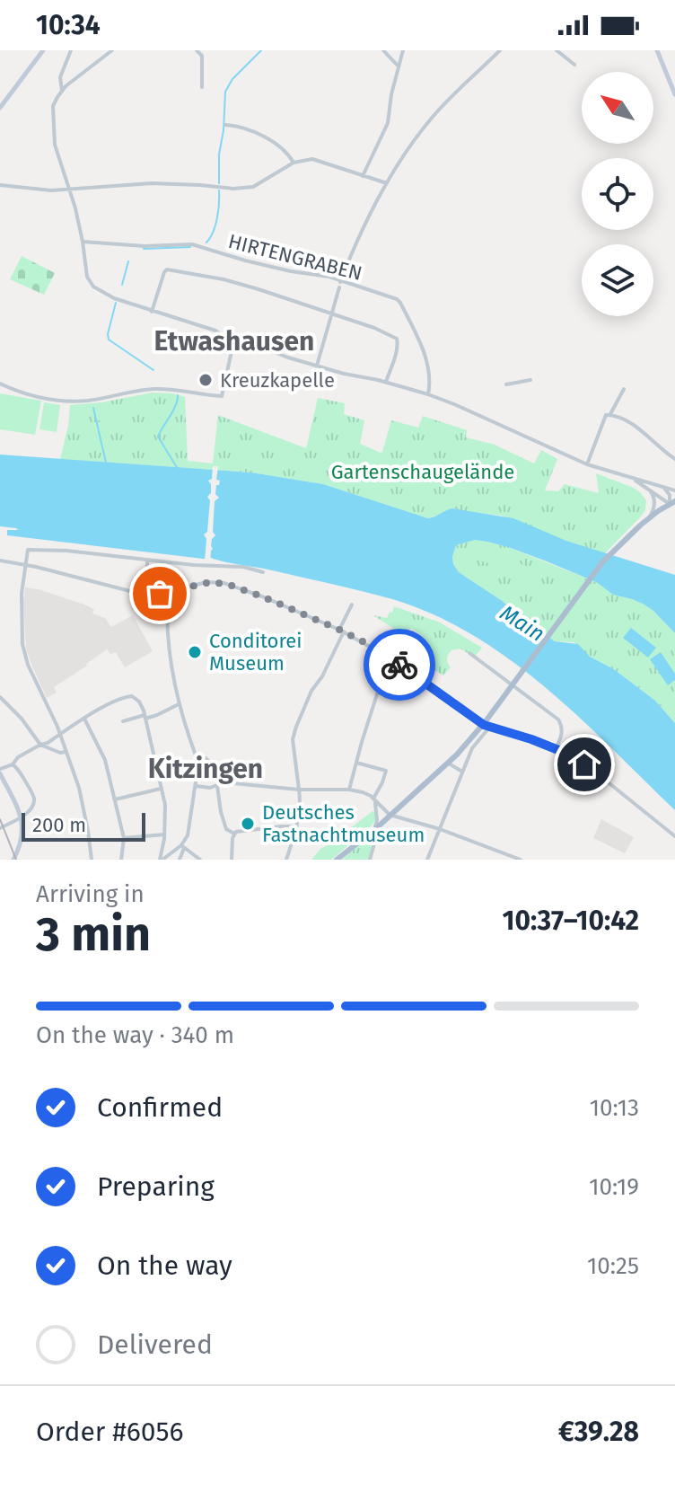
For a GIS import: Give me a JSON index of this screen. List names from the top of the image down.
{
  "streets": {
    "street": ["HIRTENGRABEN"]
  },
  "districts": ["Etwashausen", "Kitzingen"],
  "water": ["Main"],
  "parks": ["Gartenschaugelände"],
  "places": ["Kreuzkapelle", "Conditorei Museum", "Deutsches Fastnachtmuseum"],
  "scale_bar": "200 m",
  "north": "top left",
  "page": {
    "status": "10:34",
    "scale": "200 m",
    "heading": ["3 min", "Arriving in", "10:37–10:42"],
    "panel": ["Order #6056", "€39.28"],
    "bar": "On the way · 340 m",
    "list": [
      ["Confirmed", "10:13"],
      ["Preparing", "10:19"],
      ["On the way", "10:25"],
      "Delivered"
    ]
  }
}
